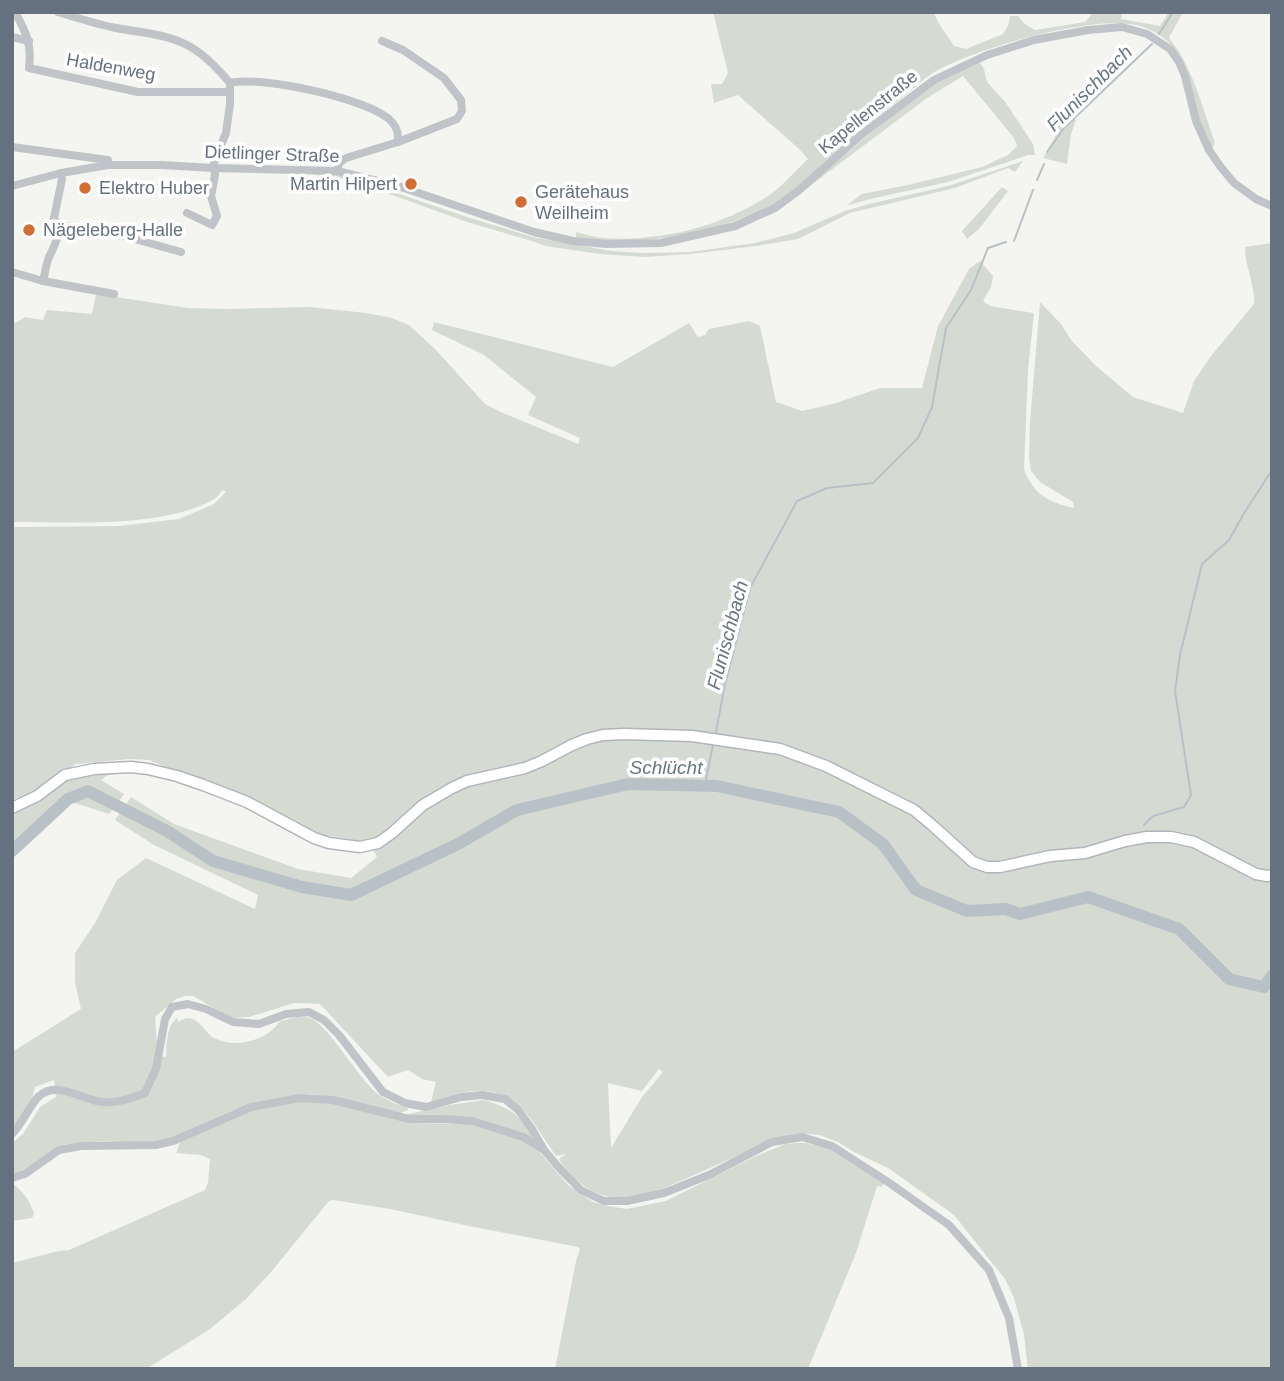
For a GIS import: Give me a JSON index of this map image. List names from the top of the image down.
{
  "streets": {
    "street": ["Haldenweg", "Kapellenstraße", "Dietlinger Straße"]
  },
  "crossings": [
    ["Kapellenstraße", "Dietlinger Straße"]
  ],
  "water": ["Flunischbach", "Schlücht"],
  "places": [
    "Martin Hilpert",
    "Elektro Huber",
    "Gerätehaus Weilheim",
    "Nägeleberg-Halle"
  ]
}
